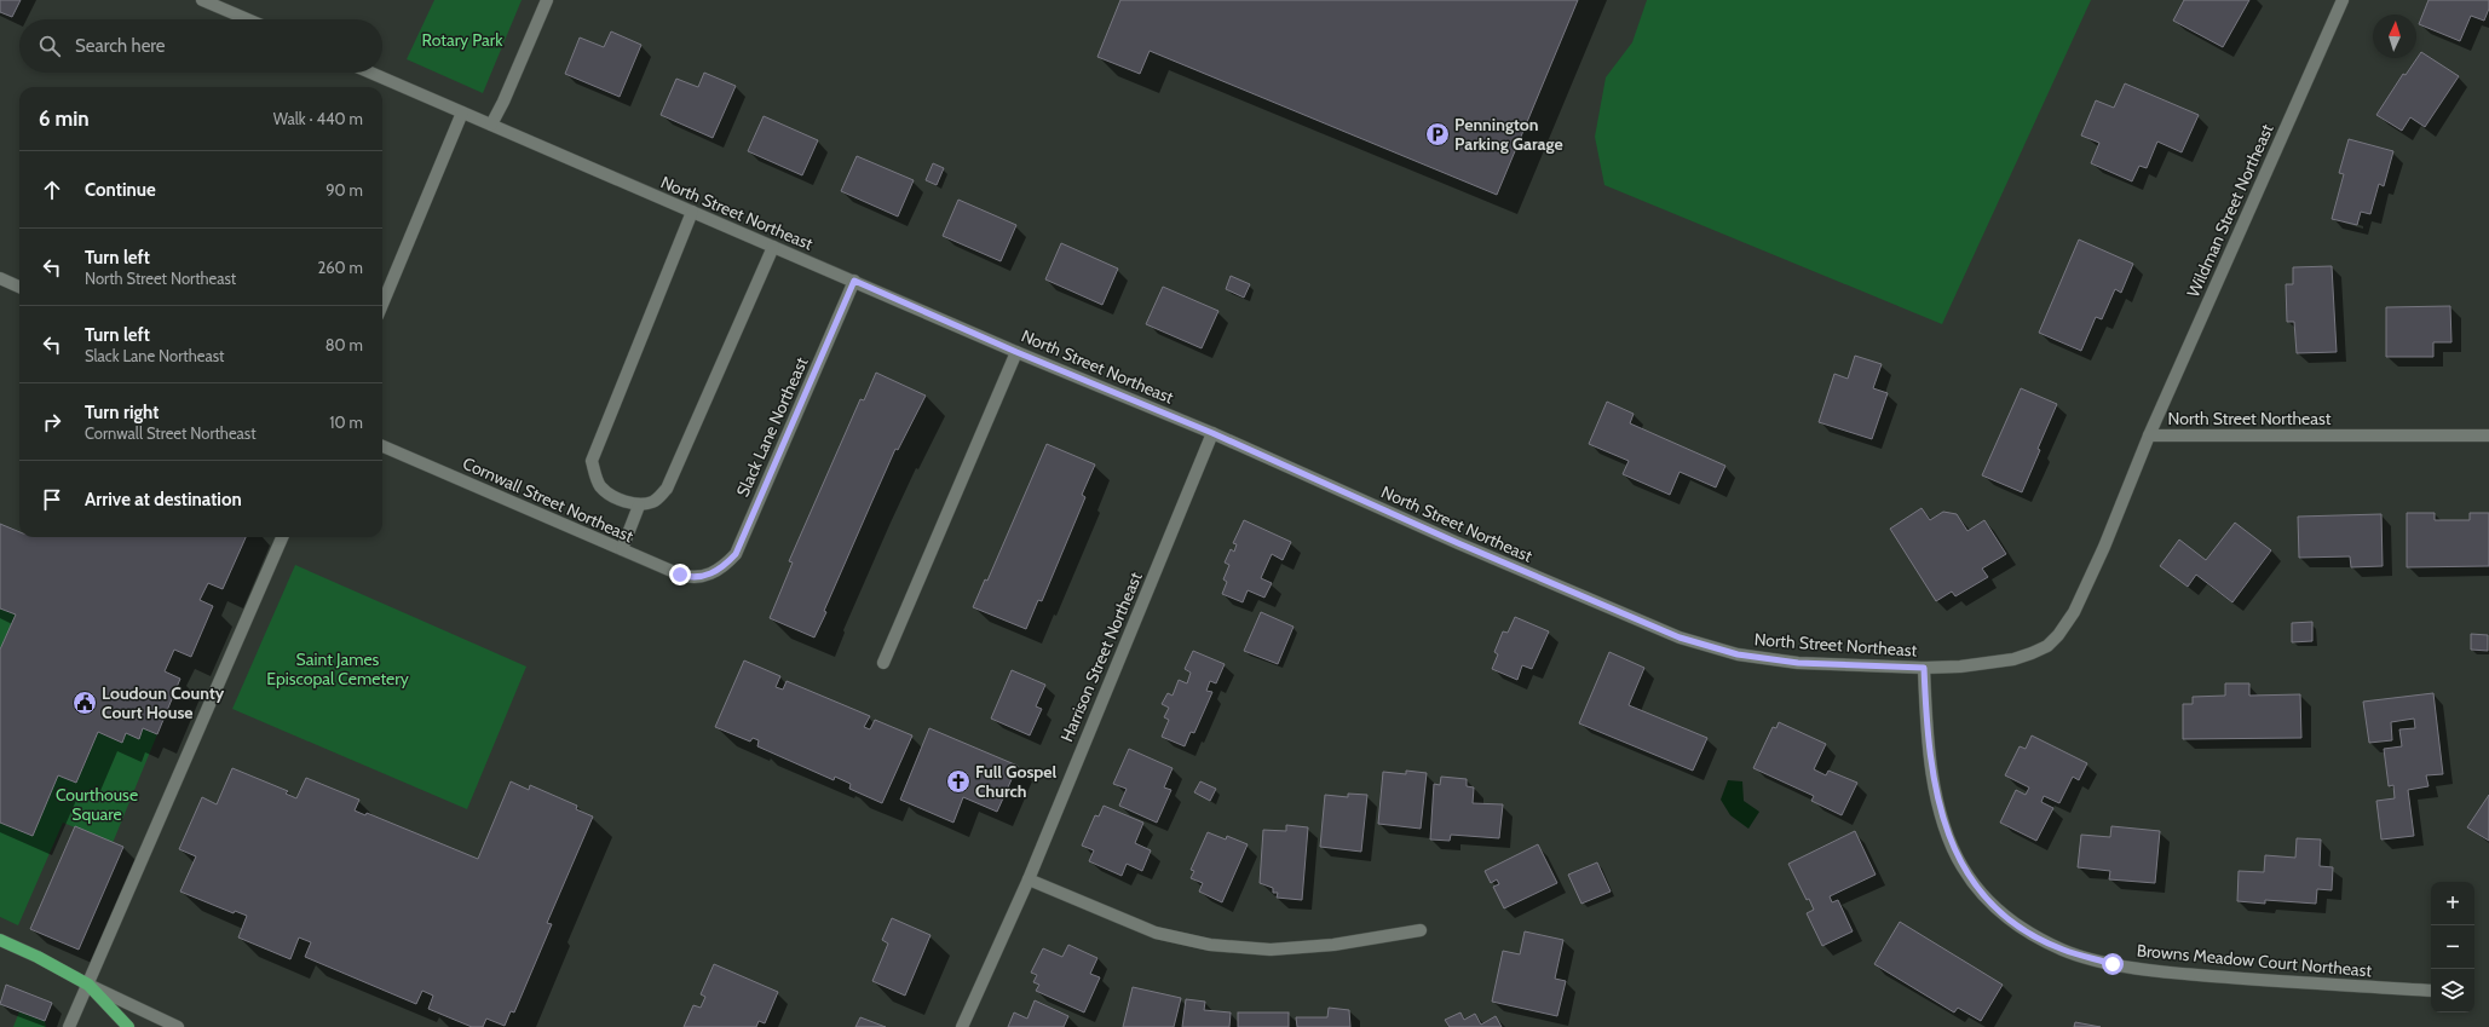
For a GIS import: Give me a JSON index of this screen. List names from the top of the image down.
{
  "streets": {
    "street": [
      "Wildman Street Northeast",
      "North Street Northeast",
      "Slack Lane Northeast",
      "Cornwall Street Northeast",
      "Harrison Street Northeast",
      "Browns Meadow Court Northeast"
    ]
  },
  "crossings": [
    ["Wildman Street Northeast", "North Street Northeast"],
    ["North Street Northeast", "Slack Lane Northeast"],
    ["North Street Northeast", "Harrison Street Northeast"],
    ["North Street Northeast", "Browns Meadow Court Northeast"],
    ["Slack Lane Northeast", "Cornwall Street Northeast"]
  ],
  "parks": ["Rotary Park", "Saint James Episcopal Cemetery", "Courthouse Square"],
  "places": {
    "parking": ["Pennington Parking Garage"],
    "public building": ["Loudoun County Court House"],
    "church": ["Full Gospel Church"]
  },
  "north": "top",
  "page": {
    "search": "Search here",
    "heading": ["6 min", "Walk · 440 m"],
    "list": [
      ["Continue", "90 m"],
      ["Turn left", "North Street Northeast", "260 m"],
      ["Turn left", "Slack Lane Northeast", "80 m"],
      ["Turn right", "Cornwall Street Northeast", "10 m"],
      "Arrive at destination"
    ],
    "map_buttons": ["+", "−"]
  }
}
